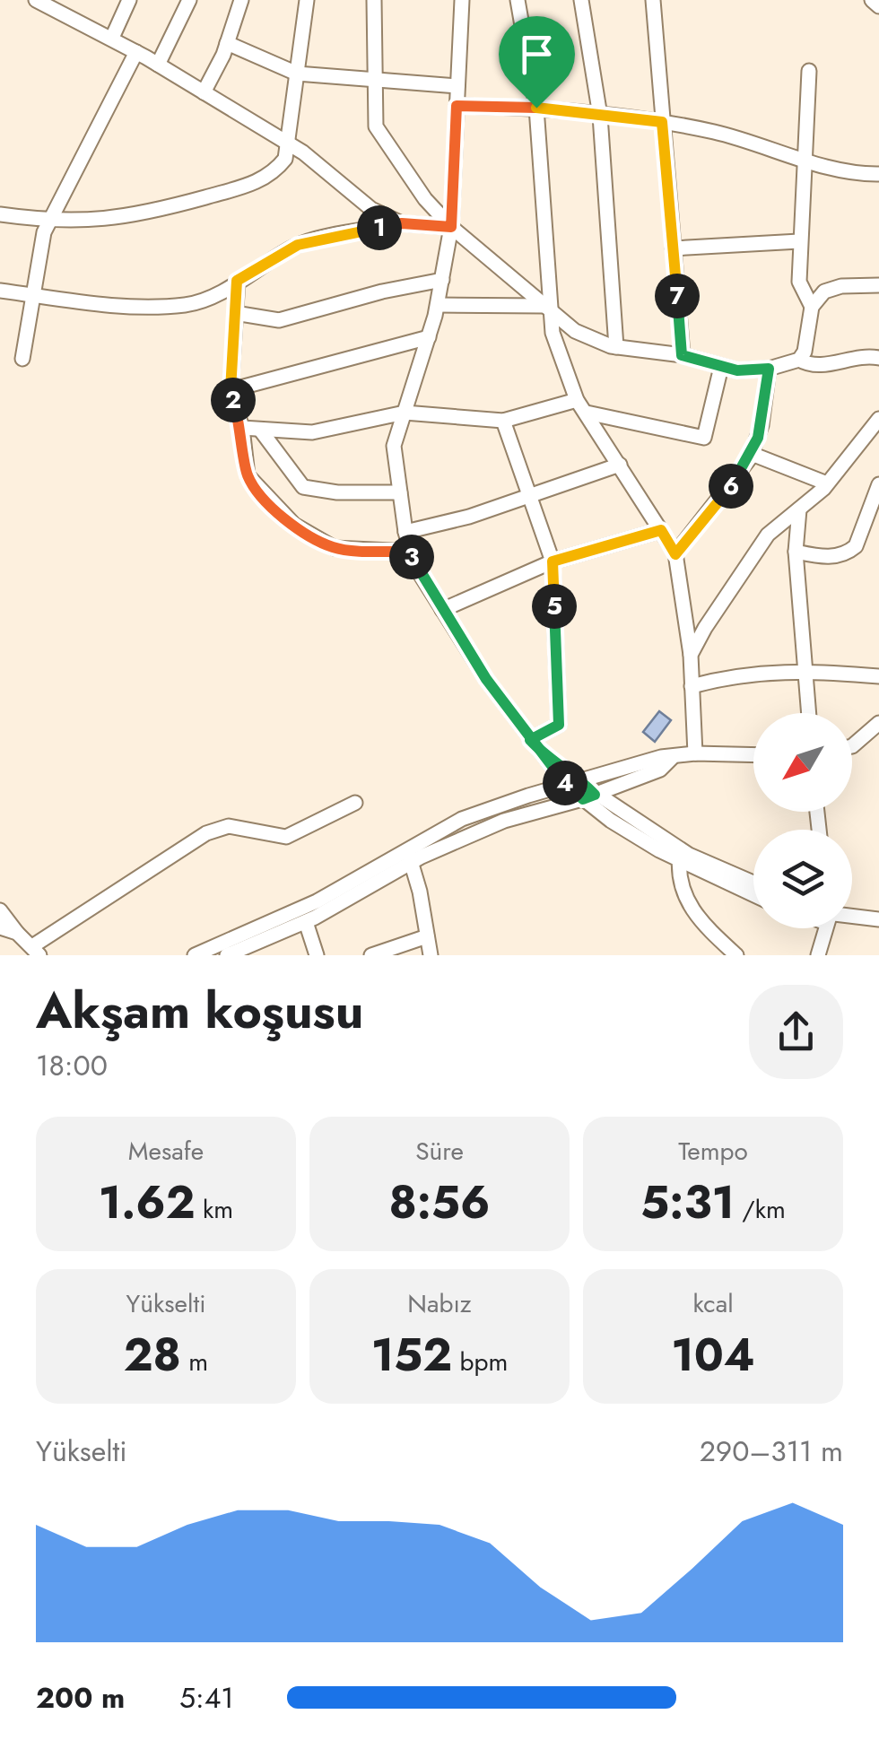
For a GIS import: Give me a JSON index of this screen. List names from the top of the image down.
{
  "north": "bottom left",
  "page": {
    "pins": [
      "1",
      "7",
      "2",
      "6",
      "3",
      "5",
      "4"
    ],
    "heading": ["Akşam koşusu", "18:00"],
    "stats": [
      ["Mesafe", "1.62 km"],
      ["Süre", "8:56"],
      ["Tempo", "5:31 /km"],
      ["Yükselti", "28 m"],
      ["Nabız", "152 bpm"],
      ["kcal", "104"]
    ],
    "chart": ["Yükselti", "290–311 m"],
    "list": [
      {
        "name": "200 m",
        "note": "5:41"
      }
    ]
  }
}
